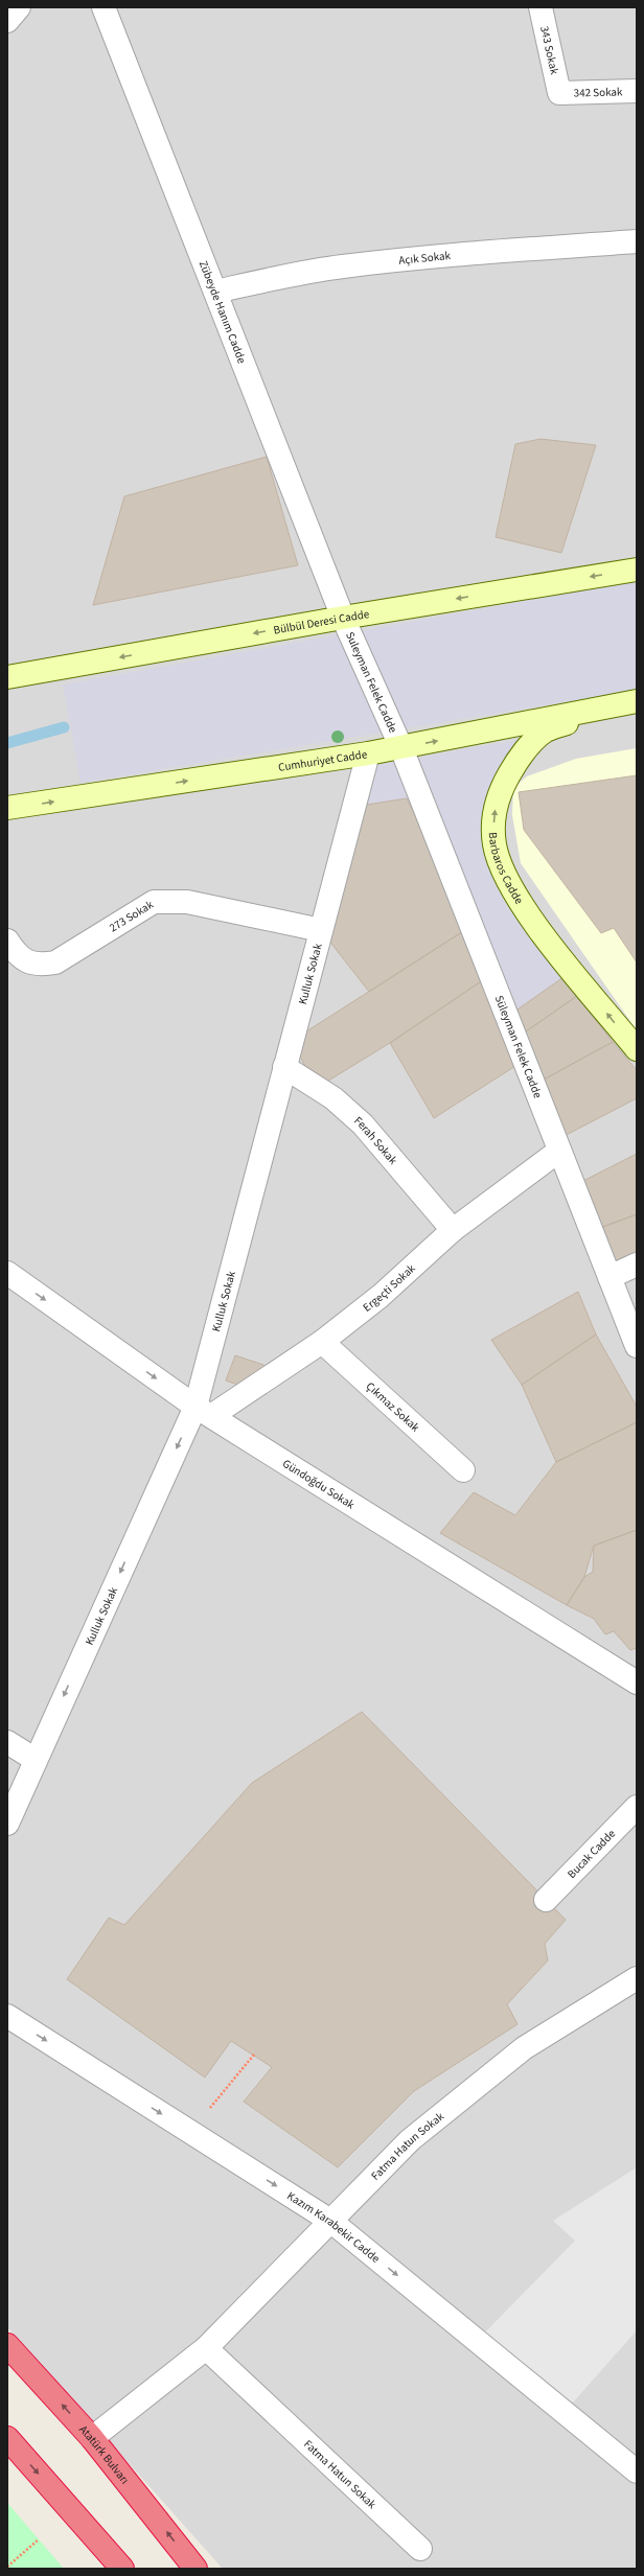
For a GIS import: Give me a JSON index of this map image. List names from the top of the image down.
{
  "streets": {
    "highway": ["Atatürk Bulvarı"],
    "street": [
      "343 Sokak",
      "342 Sokak",
      "Açık Sokak",
      "Zübeyde Hanım Cadde",
      "Bülbül Deresi Cadde",
      "Suleyman Felek Cadde",
      "Cumhuriyet Cadde",
      "Barbaros Cadde",
      "273 Sokak",
      "Kulluk Sokak",
      "Süleyman Felek Cadde",
      "Ferah Sokak",
      "Ergeçti Sokak",
      "Çıkmaz Sokak",
      "Gündoğdu Sokak",
      "Bucak Cadde",
      "Fatma Hatun Sokak",
      "Kazım Karabekir Cadde"
    ]
  },
  "crossings": [
    ["343 Sokak", "342 Sokak"],
    ["Açık Sokak", "Zübeyde Hanım Cadde"],
    ["Zübeyde Hanım Cadde", "Bülbül Deresi Cadde"],
    ["Zübeyde Hanım Cadde", "Suleyman Felek Cadde"],
    ["Bülbül Deresi Cadde", "Suleyman Felek Cadde"],
    ["Suleyman Felek Cadde", "Cumhuriyet Cadde"],
    ["Suleyman Felek Cadde", "Süleyman Felek Cadde"],
    ["Cumhuriyet Cadde", "Barbaros Cadde"],
    ["Cumhuriyet Cadde", "Kulluk Sokak"],
    ["Cumhuriyet Cadde", "Süleyman Felek Cadde"],
    ["273 Sokak", "Kulluk Sokak"],
    ["Kulluk Sokak", "Ferah Sokak"],
    ["Kulluk Sokak", "Ergeçti Sokak"],
    ["Kulluk Sokak", "Gündoğdu Sokak"],
    ["Süleyman Felek Cadde", "Ergeçti Sokak"],
    ["Ferah Sokak", "Ergeçti Sokak"],
    ["Ergeçti Sokak", "Çıkmaz Sokak"],
    ["Ergeçti Sokak", "Gündoğdu Sokak"],
    ["Fatma Hatun Sokak", "Kazım Karabekir Cadde"],
    ["Fatma Hatun Sokak", "Atatürk Bulvarı"]
  ],
  "one_way": ["Bülbül Deresi Cadde", "Cumhuriyet Cadde", "Kazım Karabekir Cadde"]
}
